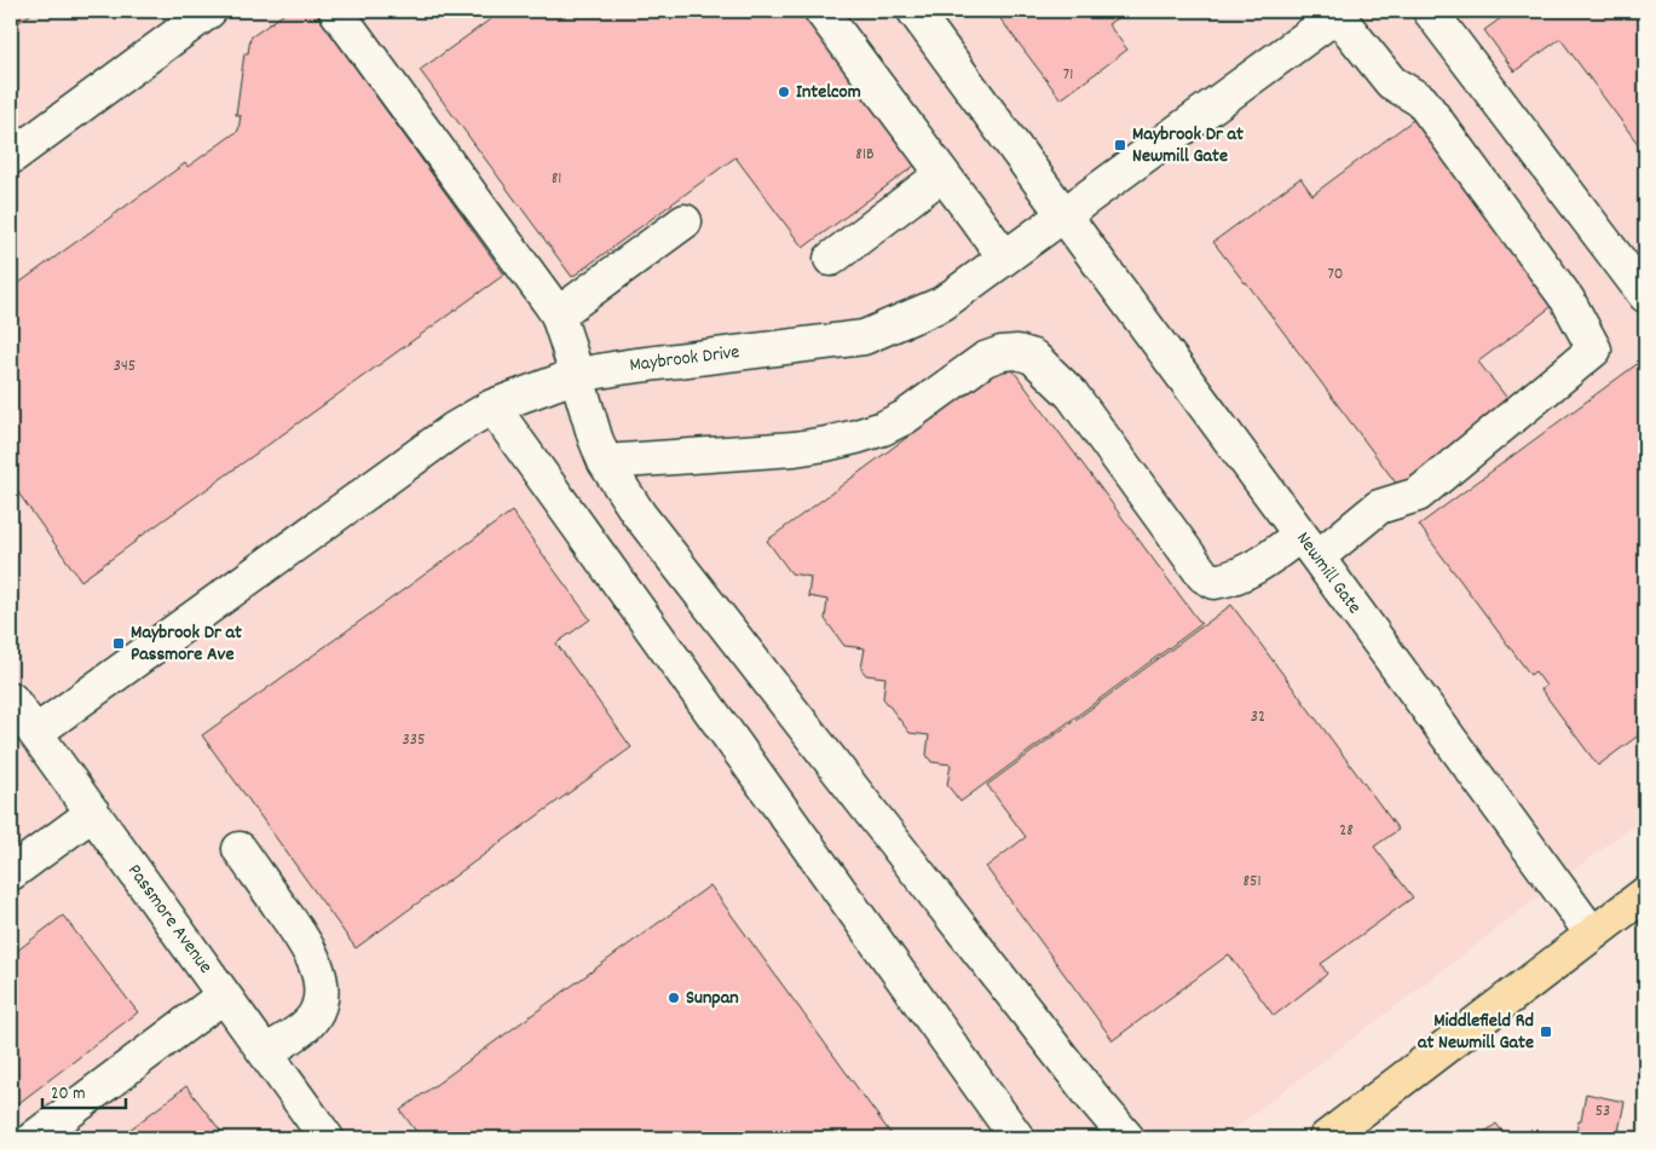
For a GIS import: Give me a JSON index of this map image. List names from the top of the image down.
{
  "streets": {
    "street": ["Maybrook Drive", "Newmill Gate", "Passmore Avenue"]
  },
  "crossings": [
    ["Maybrook Drive", "Newmill Gate"],
    ["Maybrook Drive", "Passmore Avenue"]
  ],
  "places": {
    "other": ["Intelcom", "Sunpan"],
    "transit": ["Maybrook Dr at Newmill Gate", "Maybrook Dr at Passmore Ave", "Middlefield Rd at Newmill Gate"]
  },
  "house_numbers": [
    "71",
    "81B",
    "81",
    "70",
    "345",
    "32",
    "335",
    "28",
    "851",
    "53"
  ],
  "scale_bar": "20 m"
}
